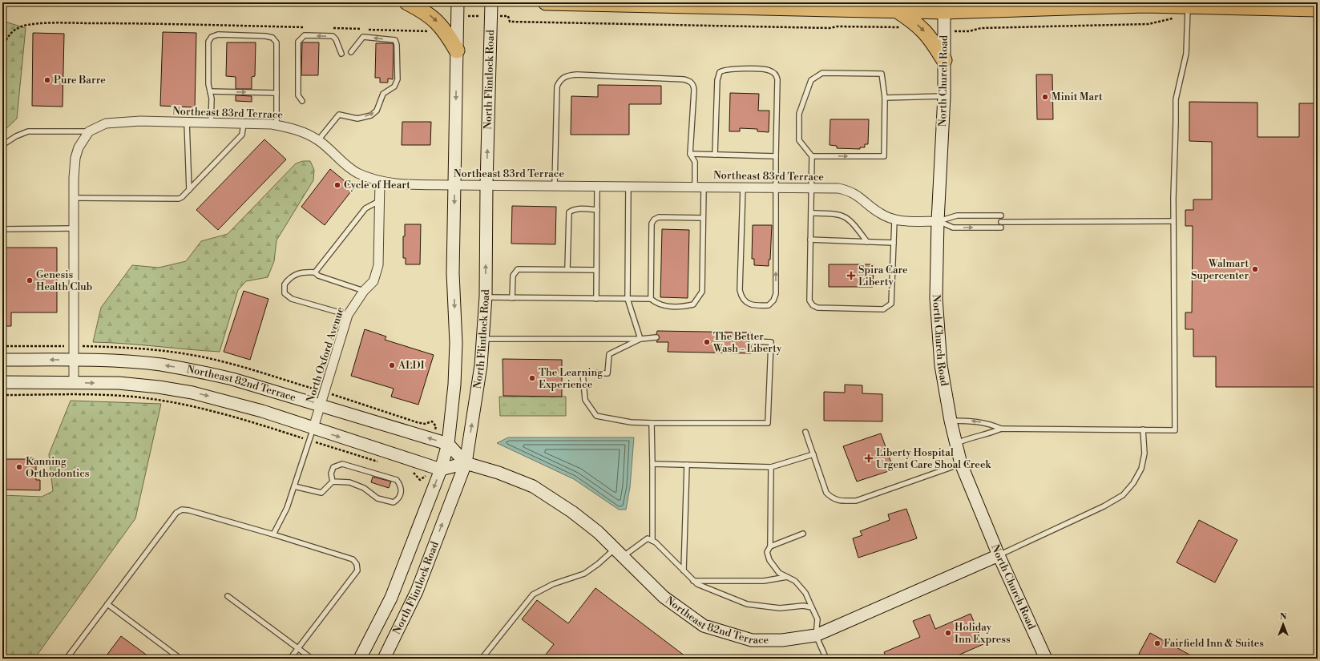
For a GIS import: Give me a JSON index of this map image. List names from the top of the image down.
{
  "streets": {
    "main road": ["North Flintlock Road", "North Church Road", "Northeast 82nd Terrace"],
    "street": ["Northeast 83rd Terrace", "North Oxford Avenue"]
  },
  "crossings": [
    ["North Flintlock Road", "Northeast 83rd Terrace"],
    ["North Flintlock Road", "Northeast 82nd Terrace"],
    ["North Church Road", "Northeast 83rd Terrace"],
    ["North Church Road", "Northeast 82nd Terrace"],
    ["Northeast 83rd Terrace", "North Oxford Avenue"],
    ["North Oxford Avenue", "Northeast 82nd Terrace"]
  ],
  "places": {
    "other": [
      "Pure Barre",
      "Minit Mart",
      "Cycle of Heart",
      "Walmart Supercenter",
      "Genesis Health Club",
      "The Better Wash - Liberty",
      "ALDI",
      "The Learning Experience",
      "Kanning Orthodontics",
      "Holiday Inn Express",
      "Fairfield Inn & Suites"
    ],
    "health": ["Spira Care Liberty", "Liberty Hospital Urgent Care Shoal Creek"]
  },
  "north": "top"
}
